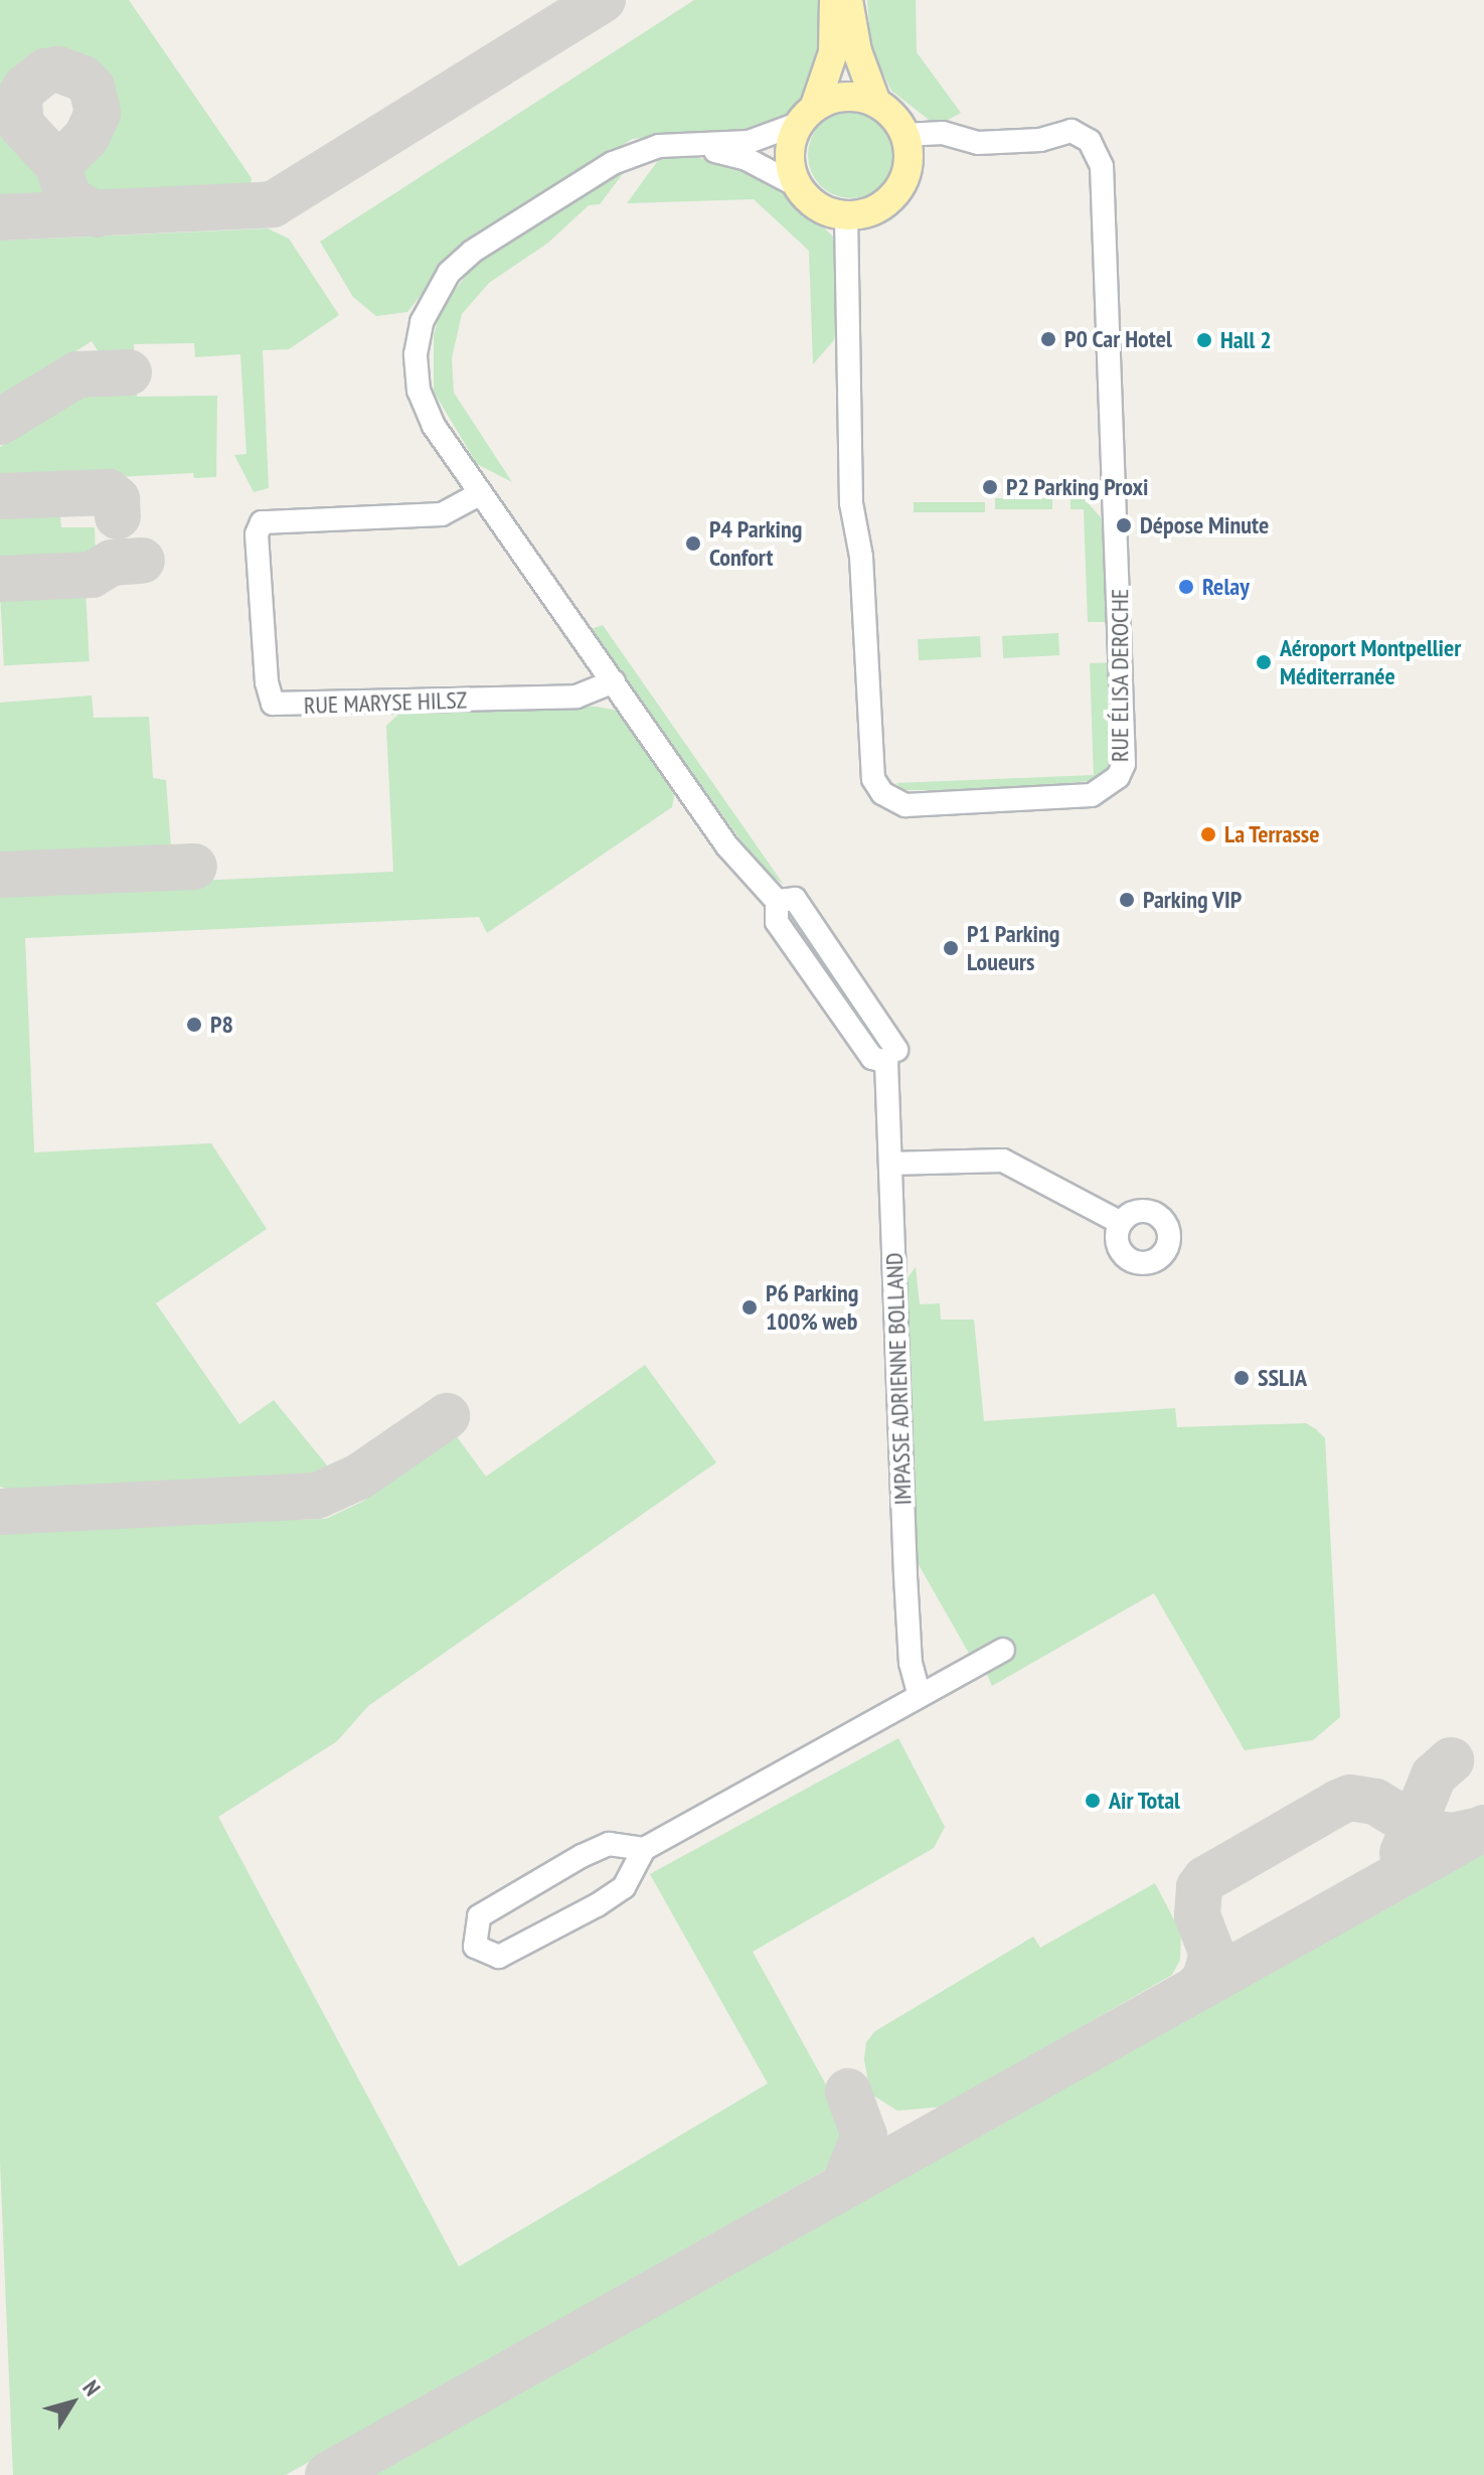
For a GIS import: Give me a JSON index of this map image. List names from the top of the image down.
{
  "streets": {
    "street": ["RUE ÉLISA DEROCHE", "RUE MARYSE HILSZ", "IMPASSE ADRIENNE BOLLAND"]
  },
  "crossings": [
    ["RUE MARYSE HILSZ", "IMPASSE ADRIENNE BOLLAND"]
  ],
  "places": [
    "P0 Car Hotel",
    "Hall 2",
    "P2 Parking Proxi",
    "Dépose Minute",
    "P4 Parking Confort",
    "Relay",
    "Aéroport Montpellier Méditerranée",
    "La Terrasse",
    "Parking VIP",
    "P1 Parking Loueurs",
    "P8",
    "P6 Parking 100% web",
    "SSLIA",
    "Air Total"
  ],
  "north": "top right"
}
